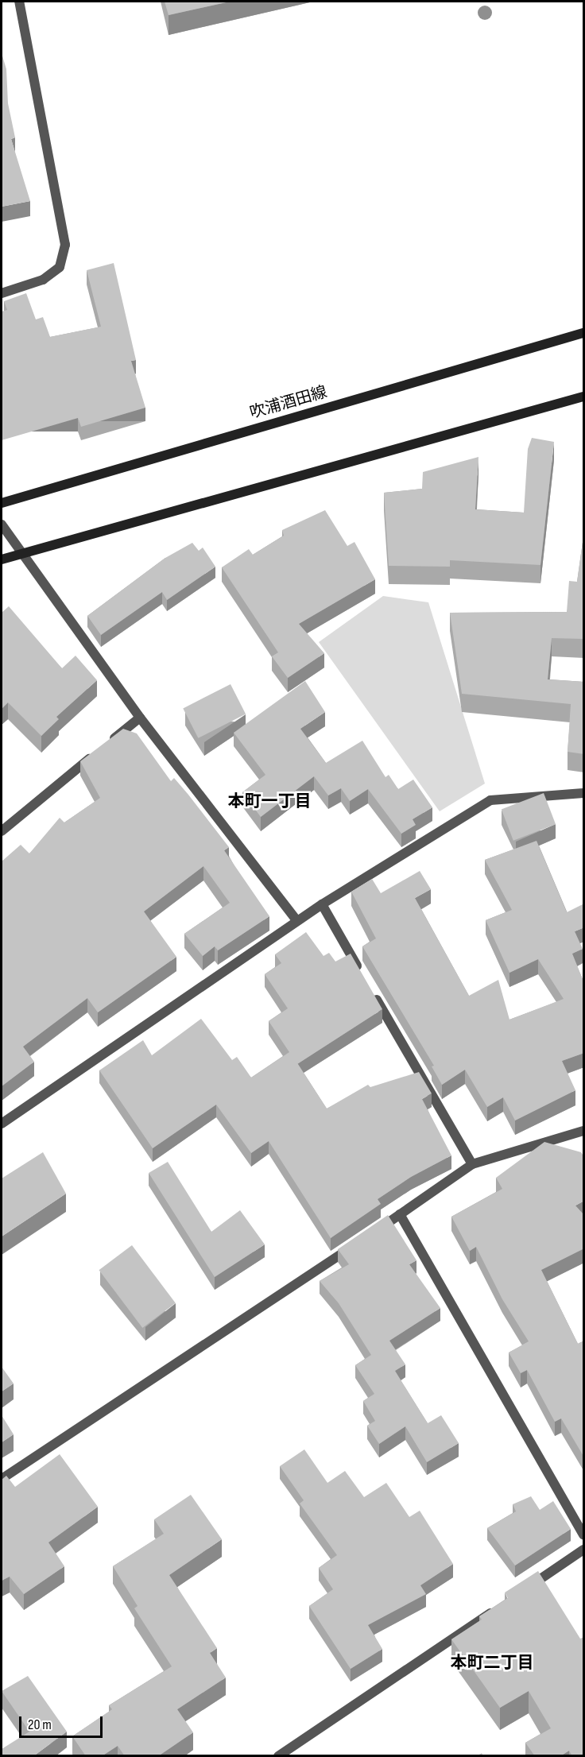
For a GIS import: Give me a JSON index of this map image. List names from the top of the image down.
{
  "streets": {
    "main road": ["吹浦酒田線"]
  },
  "districts": ["本町一丁目", "本町二丁目"],
  "scale_bar": "20 m"
}
